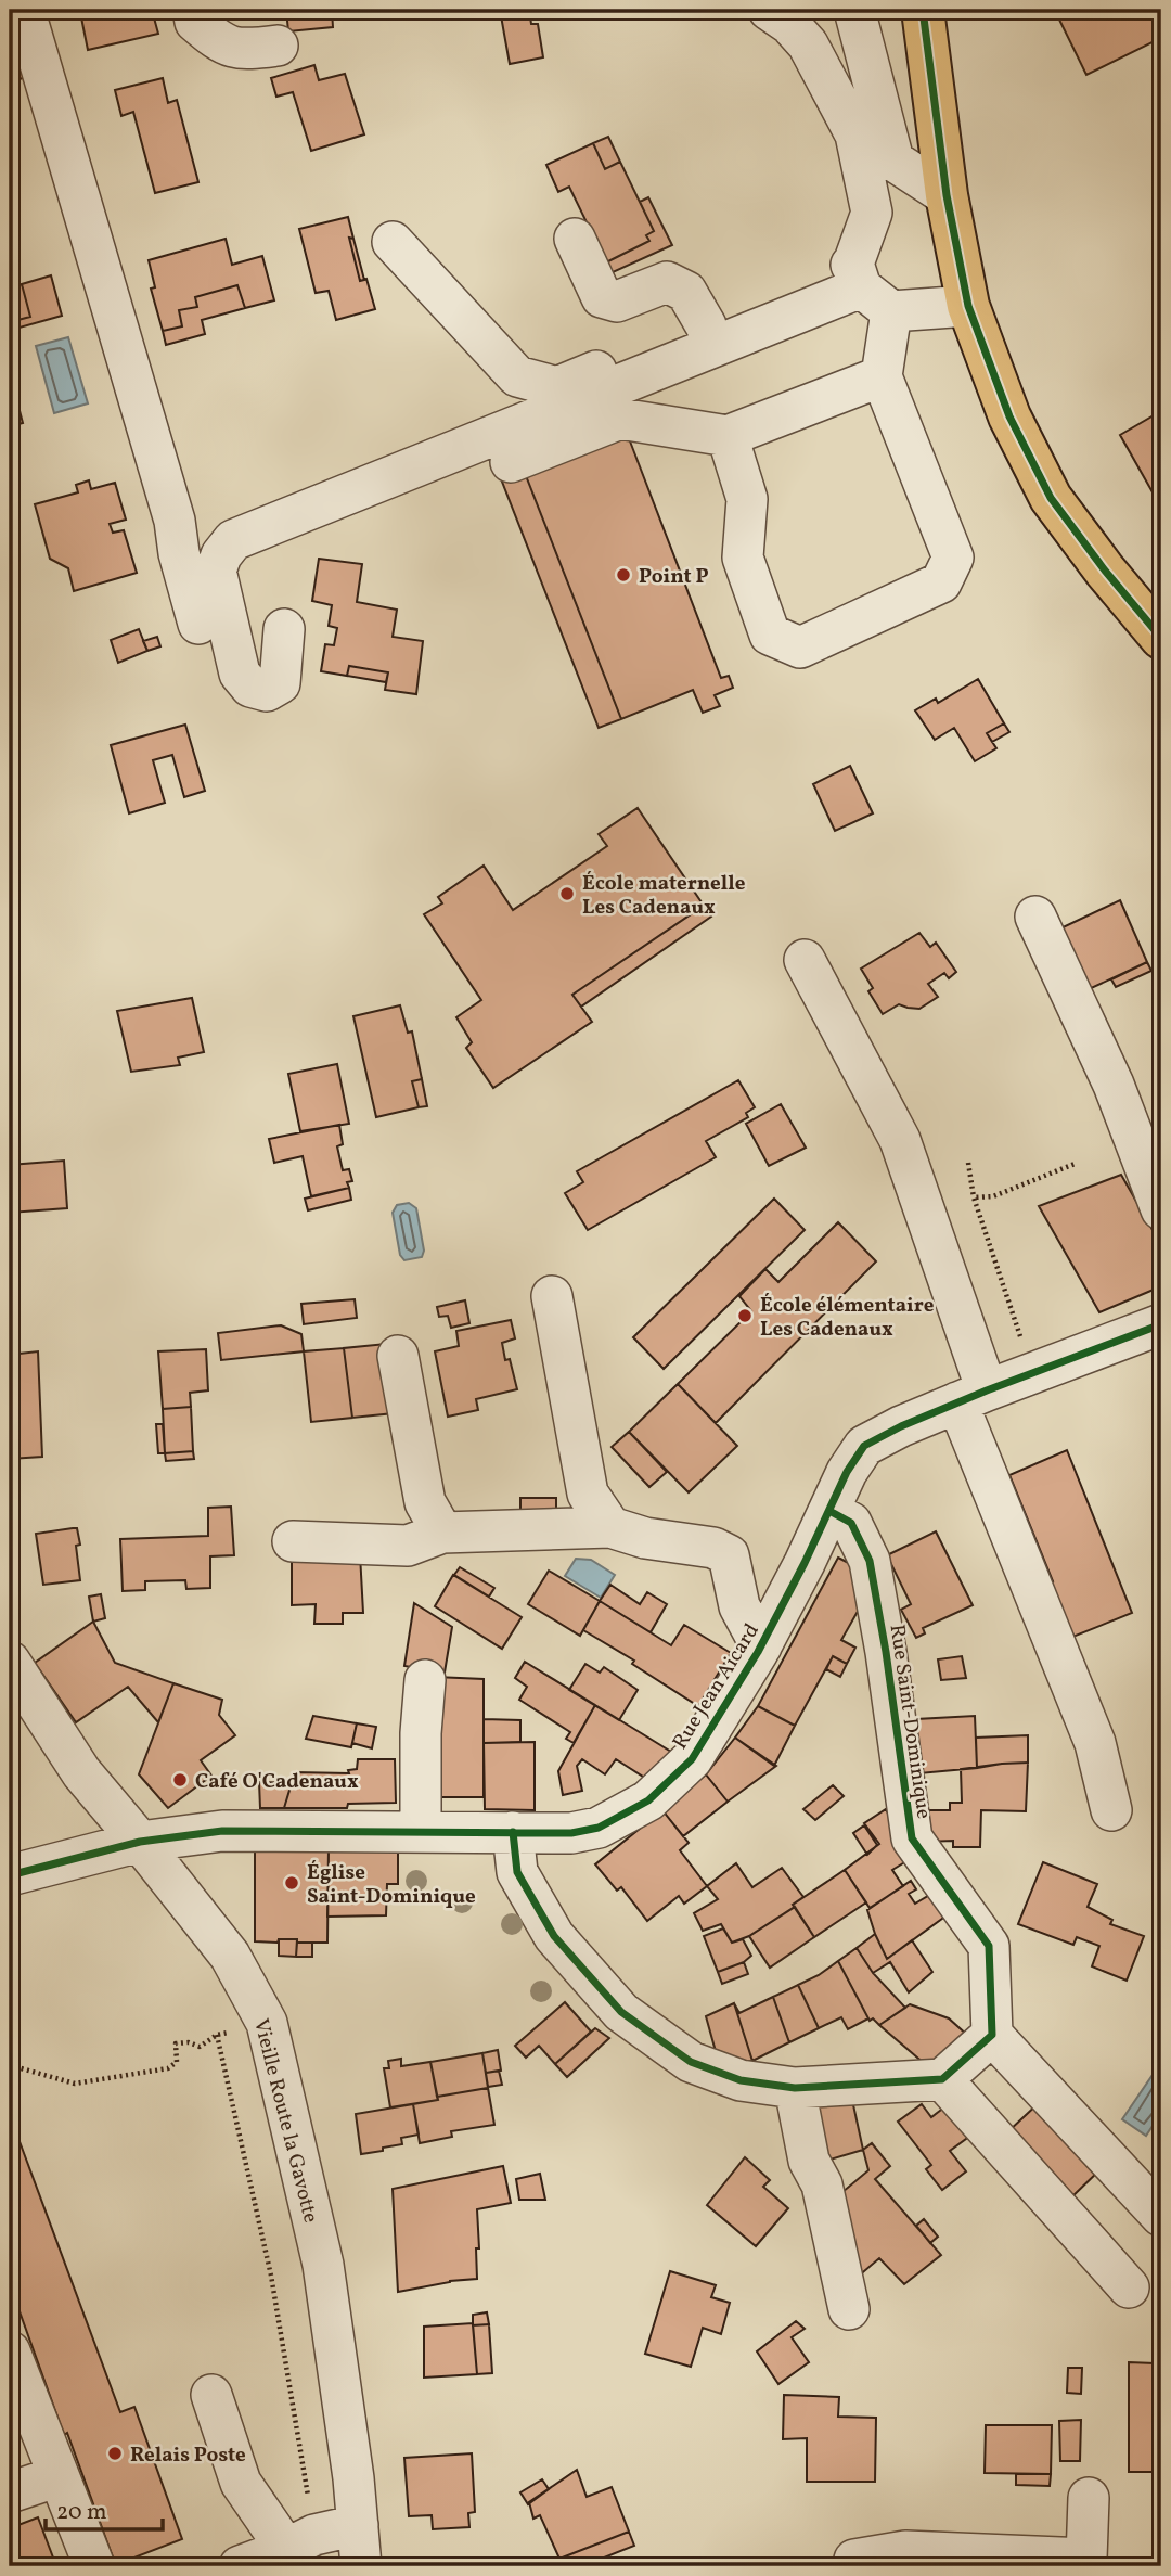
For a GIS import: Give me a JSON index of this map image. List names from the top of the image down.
{
  "streets": {
    "street": ["Rue Jean Aicard", "Rue Saint-Dominique", "Vieille Route la Gavotte"]
  },
  "crossings": [
    ["Rue Jean Aicard", "Rue Saint-Dominique"],
    ["Rue Jean Aicard", "Vieille Route la Gavotte"]
  ],
  "places": [
    "Point P",
    "École maternelle Les Cadenaux",
    "École élémentaire Les Cadenaux",
    "Café O'Cadenaux",
    "Église Saint-Dominique",
    "Relais Poste"
  ],
  "scale_bar": "20 m"
}
